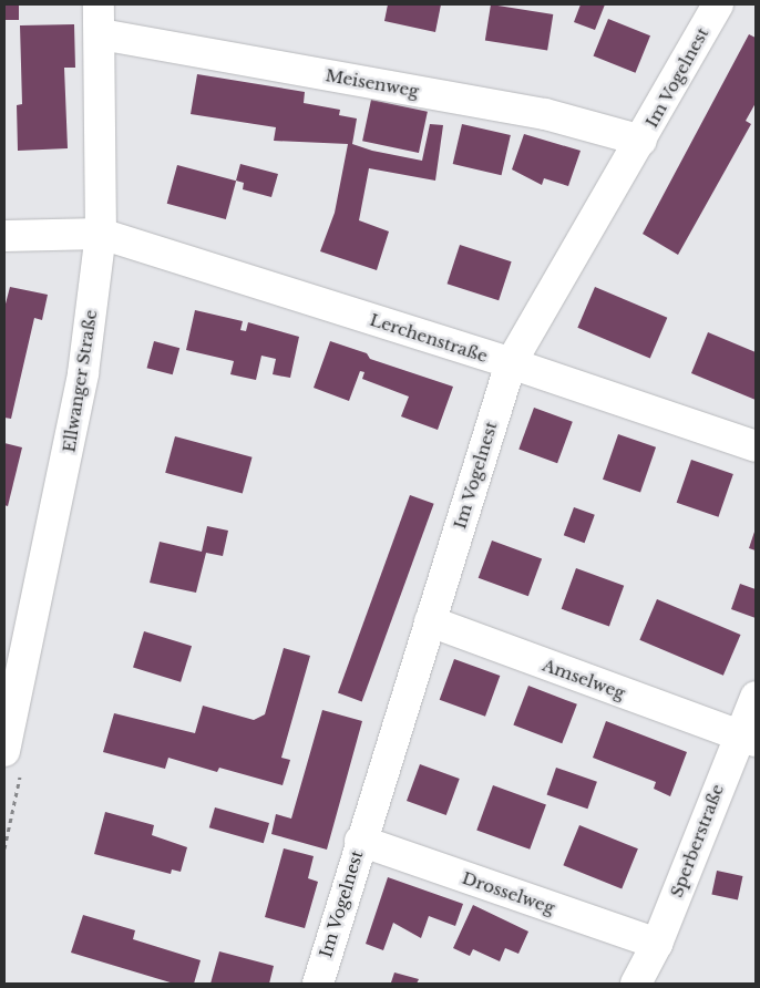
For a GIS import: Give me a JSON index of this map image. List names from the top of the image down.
{
  "streets": {
    "street": [
      "Im Vogelnest",
      "Meisenweg",
      "Lerchenstraße",
      "Ellwanger Straße",
      "Amselweg",
      "Sperberstraße",
      "Drosselweg"
    ]
  },
  "crossings": [
    ["Im Vogelnest", "Meisenweg"],
    ["Im Vogelnest", "Lerchenstraße"],
    ["Im Vogelnest", "Amselweg"],
    ["Im Vogelnest", "Drosselweg"],
    ["Meisenweg", "Ellwanger Straße"],
    ["Lerchenstraße", "Ellwanger Straße"],
    ["Amselweg", "Sperberstraße"],
    ["Sperberstraße", "Drosselweg"]
  ]
}
